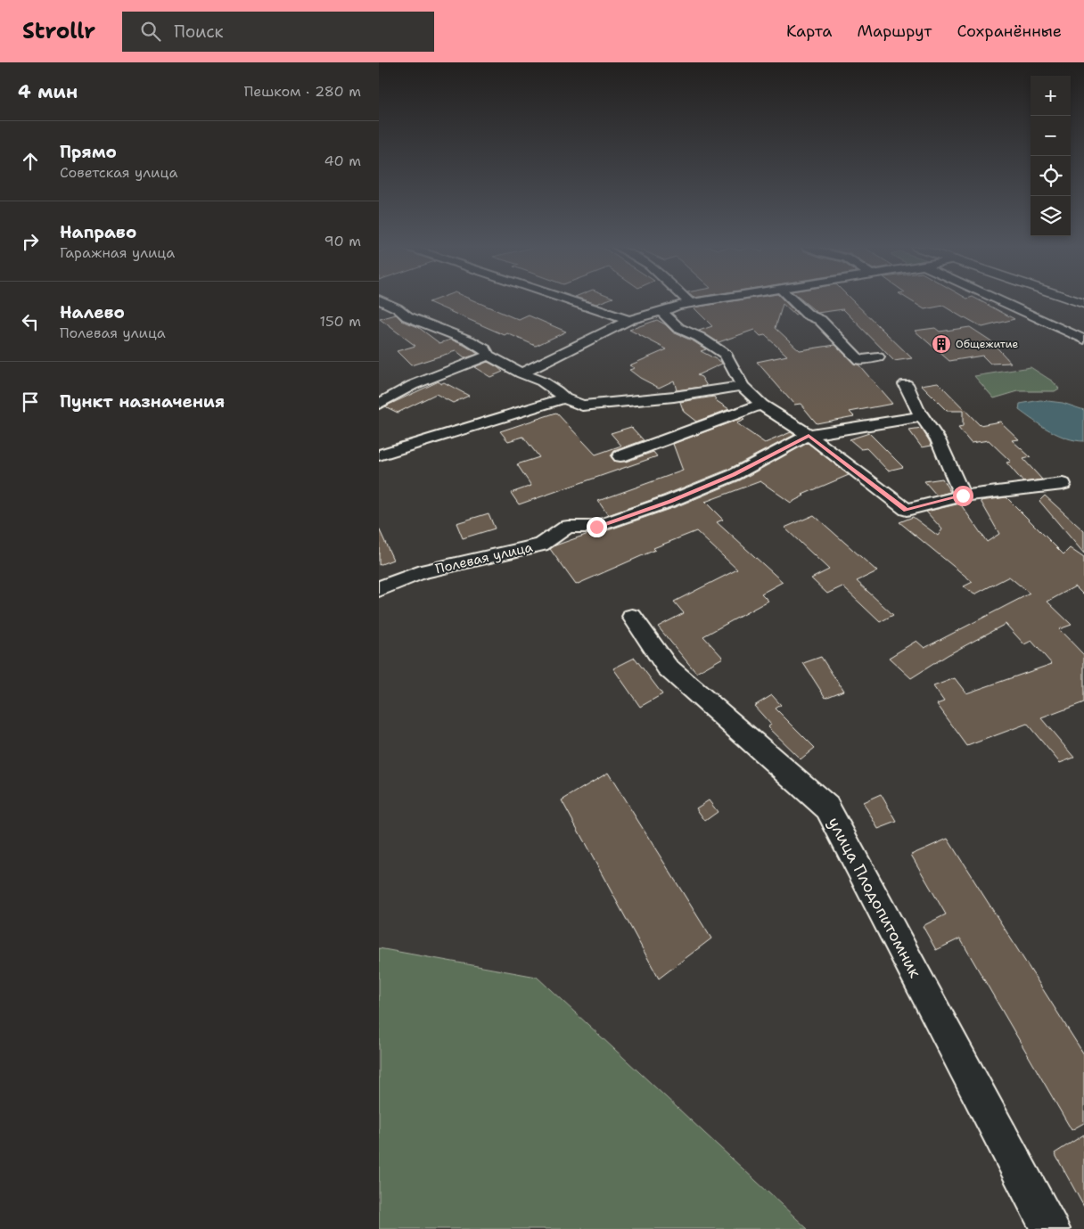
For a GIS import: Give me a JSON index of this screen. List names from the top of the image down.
{
  "streets": {
    "street": ["Полевая улица", "улица Плодопитомник"]
  },
  "places": {
    "building": ["Общежитие"]
  },
  "page": {
    "header": "Strollr",
    "search": "Поиск",
    "nav": ["Карта", "Маршрут", "Сохранённые"],
    "heading": ["4 мин", "Пешком · 280 m"],
    "map_buttons": ["+", "−"],
    "list": [
      ["Прямо", "Советская улица", "40 m"],
      ["Направо", "Гаражная улица", "90 m"],
      ["Налево", "Полевая улица", "150 m"],
      "Пункт назначения"
    ]
  }
}
